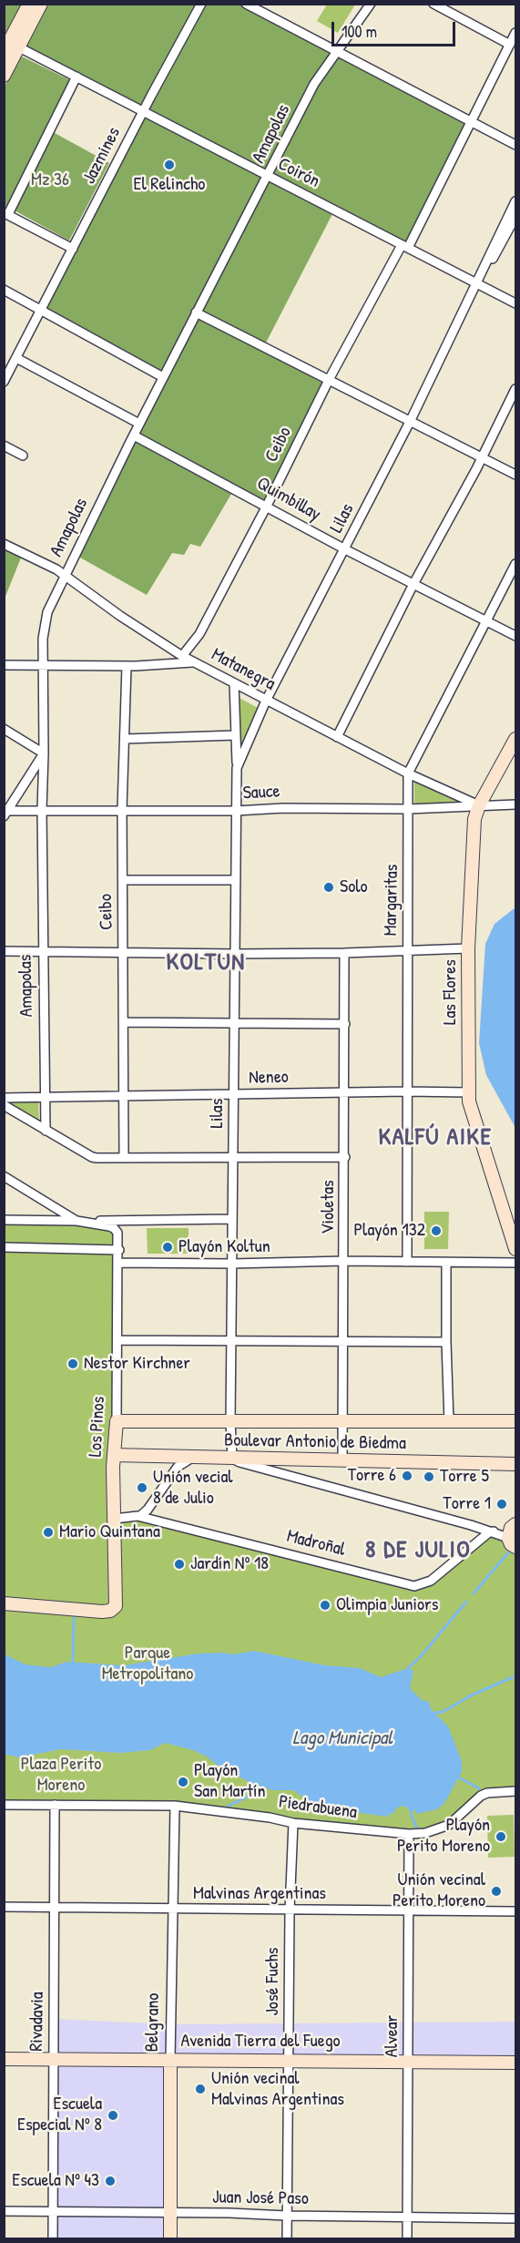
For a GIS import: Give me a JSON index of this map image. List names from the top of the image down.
{
  "streets": {
    "street": [
      "Amapolas",
      "Jazmines",
      "Coirón",
      "Ceibo",
      "Quimbillay",
      "Lilas",
      "Matanegra",
      "Sauce",
      "Margaritas",
      "Las Flores",
      "Neneo",
      "Violetas",
      "Los Pinos",
      "Boulevar Antonio de Biedma",
      "Madroñal",
      "Piedrabuena",
      "Malvinas Argentinas",
      "José Fuchs",
      "Rivadavia",
      "Belgrano",
      "Alvear",
      "Avenida Tierra del Fuego",
      "Juan José Paso"
    ]
  },
  "crossings": [
    ["Amapolas", "Coirón"],
    ["Amapolas", "Quimbillay"],
    ["Amapolas", "Matanegra"],
    ["Amapolas", "Sauce"],
    ["Amapolas", "Neneo"],
    ["Jazmines", "Coirón"],
    ["Coirón", "Ceibo"],
    ["Coirón", "Lilas"],
    ["Ceibo", "Quimbillay"],
    ["Ceibo", "Matanegra"],
    ["Ceibo", "Sauce"],
    ["Ceibo", "Neneo"],
    ["Quimbillay", "Lilas"],
    ["Quimbillay", "Margaritas"],
    ["Lilas", "Matanegra"],
    ["Lilas", "Sauce"],
    ["Lilas", "Neneo"],
    ["Lilas", "Boulevar Antonio de Biedma"],
    ["Matanegra", "Sauce"],
    ["Matanegra", "Margaritas"],
    ["Matanegra", "Las Flores"],
    ["Sauce", "Margaritas"],
    ["Sauce", "Las Flores"],
    ["Margaritas", "Neneo"],
    ["Las Flores", "Neneo"],
    ["Neneo", "Violetas"],
    ["Violetas", "Boulevar Antonio de Biedma"],
    ["Los Pinos", "Boulevar Antonio de Biedma"],
    ["Los Pinos", "Madroñal"],
    ["Piedrabuena", "José Fuchs"],
    ["Piedrabuena", "Rivadavia"],
    ["Piedrabuena", "Belgrano"],
    ["Piedrabuena", "Alvear"],
    ["Malvinas Argentinas", "José Fuchs"],
    ["Malvinas Argentinas", "Rivadavia"],
    ["Malvinas Argentinas", "Belgrano"],
    ["Malvinas Argentinas", "Alvear"],
    ["José Fuchs", "Avenida Tierra del Fuego"],
    ["José Fuchs", "Juan José Paso"],
    ["Rivadavia", "Avenida Tierra del Fuego"],
    ["Rivadavia", "Juan José Paso"],
    ["Belgrano", "Avenida Tierra del Fuego"],
    ["Belgrano", "Juan José Paso"],
    ["Alvear", "Avenida Tierra del Fuego"],
    ["Alvear", "Juan José Paso"]
  ],
  "districts": ["KOLTUN", "KALFÚ AIKE", "8 DE JULIO"],
  "water": ["Lago Municipal"],
  "parks": ["Mz 36", "Parque Metropolitano", "Plaza Perito Moreno"],
  "places": [
    "El Relincho",
    "Solo",
    "Playón 132",
    "Playón Koltun",
    "Nestor Kirchner",
    "Torre 6",
    "Torre 5",
    "Unión vecial 8 de Julio",
    "Torre 1",
    "Mario Quintana",
    "Jardín Nº 18",
    "Olimpia Juniors",
    "Playón San Martín",
    "Playón Perito Moreno",
    "Unión vecinal Perito Moreno",
    "Unión vecinal Malvinas Argentinas",
    "Escuela Especial Nº 8",
    "Escuela Nº 43"
  ],
  "scale_bar": "100 m"
}
